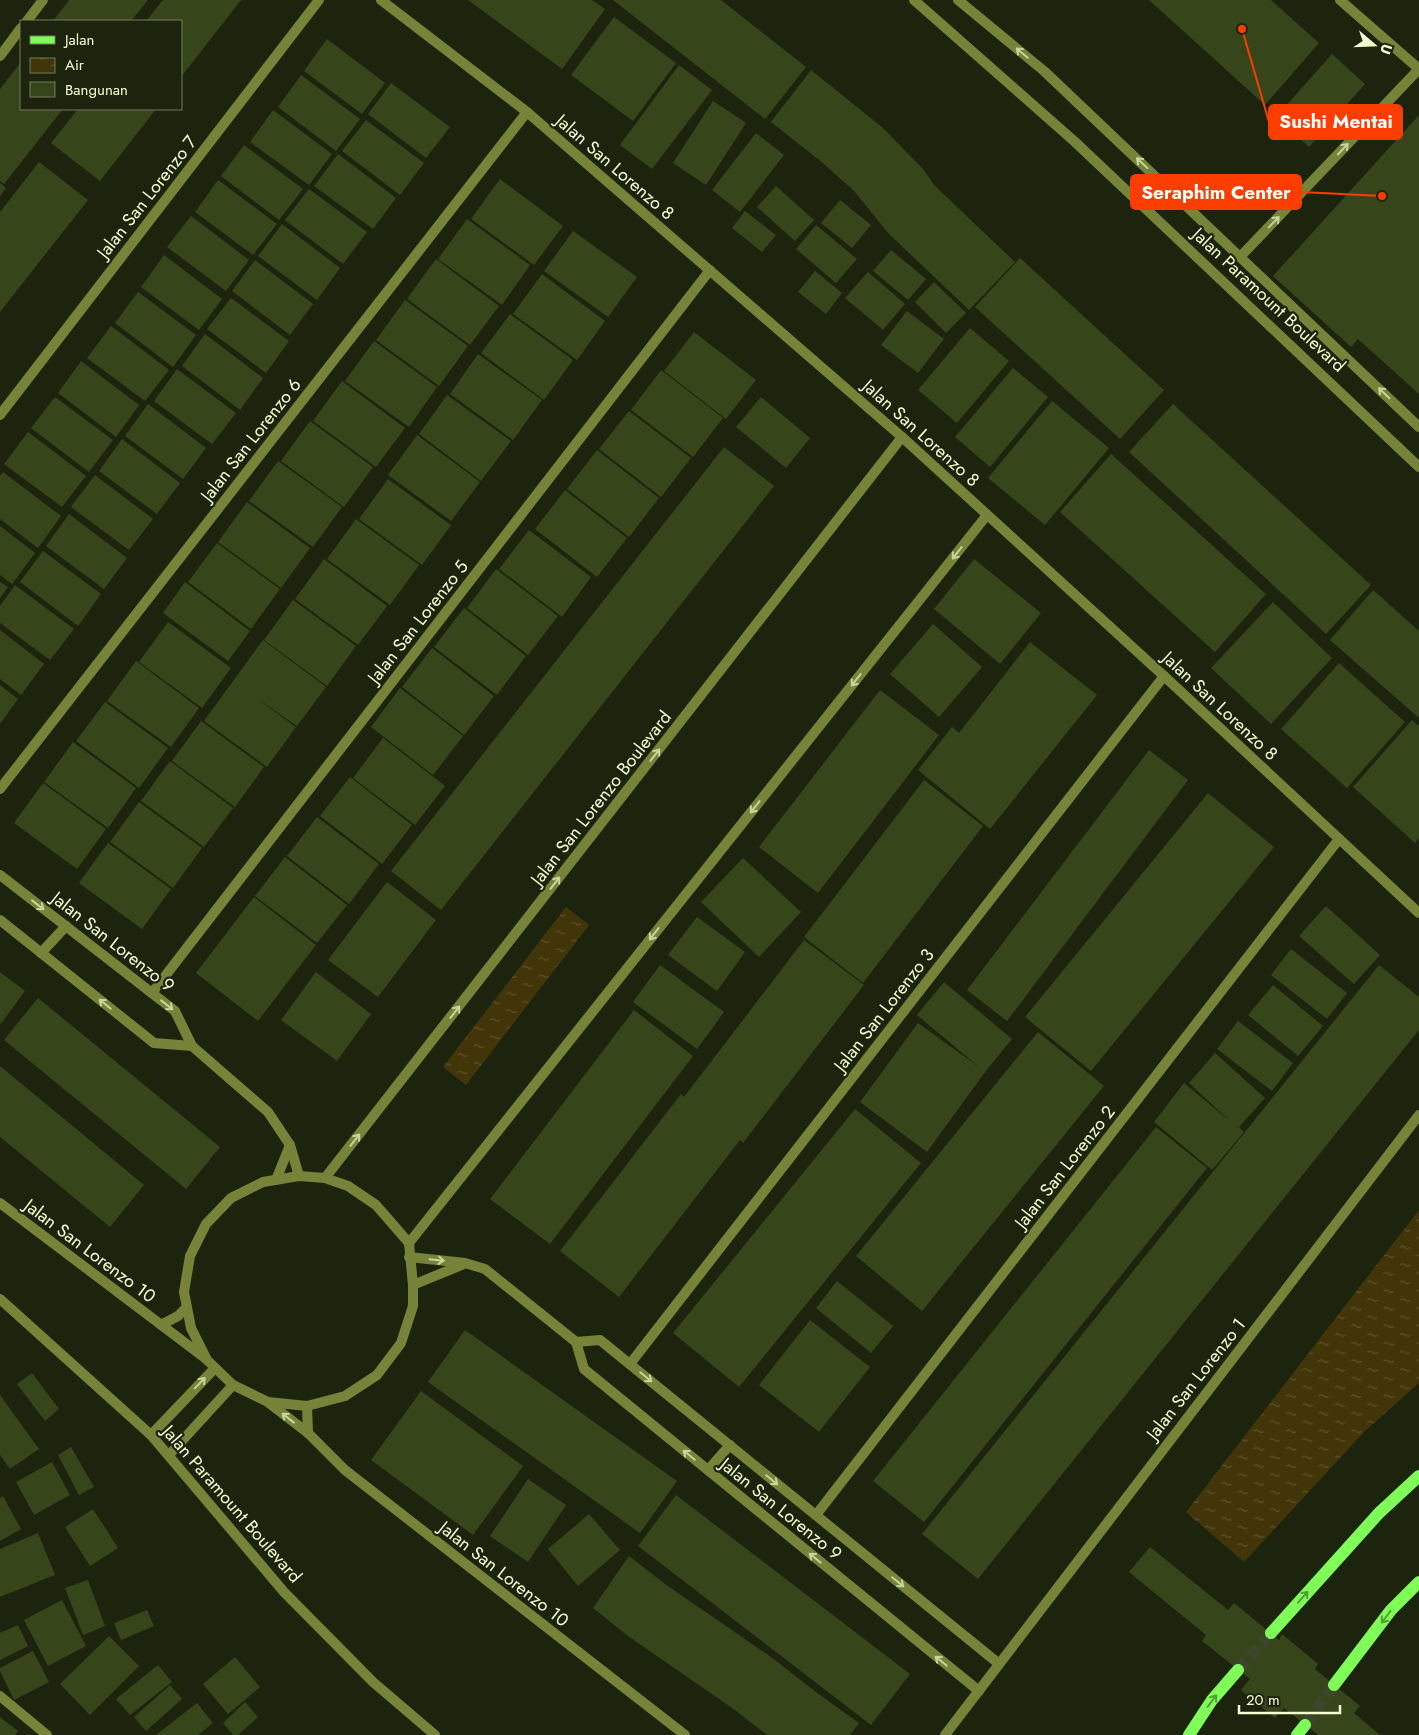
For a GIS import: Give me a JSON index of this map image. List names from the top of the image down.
{
  "streets": {
    "street": [
      "Jalan San Lorenzo 8",
      "Jalan San Lorenzo 7",
      "Jalan Paramount Boulevard",
      "Jalan San Lorenzo 6",
      "Jalan San Lorenzo 5",
      "Jalan San Lorenzo Boulevard",
      "Jalan San Lorenzo 9",
      "Jalan San Lorenzo 3",
      "Jalan San Lorenzo 2",
      "Jalan San Lorenzo 10",
      "Jalan San Lorenzo 1"
    ]
  },
  "crossings": [
    ["Jalan San Lorenzo 8", "Jalan San Lorenzo 6"],
    ["Jalan San Lorenzo 8", "Jalan San Lorenzo 5"],
    ["Jalan San Lorenzo 8", "Jalan San Lorenzo Boulevard"],
    ["Jalan San Lorenzo 8", "Jalan San Lorenzo 3"],
    ["Jalan San Lorenzo 8", "Jalan San Lorenzo 2"],
    ["Jalan San Lorenzo 5", "Jalan San Lorenzo 9"],
    ["Jalan San Lorenzo 9", "Jalan San Lorenzo 3"],
    ["Jalan San Lorenzo 9", "Jalan San Lorenzo 2"],
    ["Jalan San Lorenzo 9", "Jalan San Lorenzo 1"]
  ],
  "one_way": ["Jalan San Lorenzo Boulevard"],
  "places": ["Sushi Mentai", "Seraphim Center"],
  "legend": ["Jalan", "Air", "Bangunan"],
  "scale_bar": "20 m",
  "north": "right"
}
